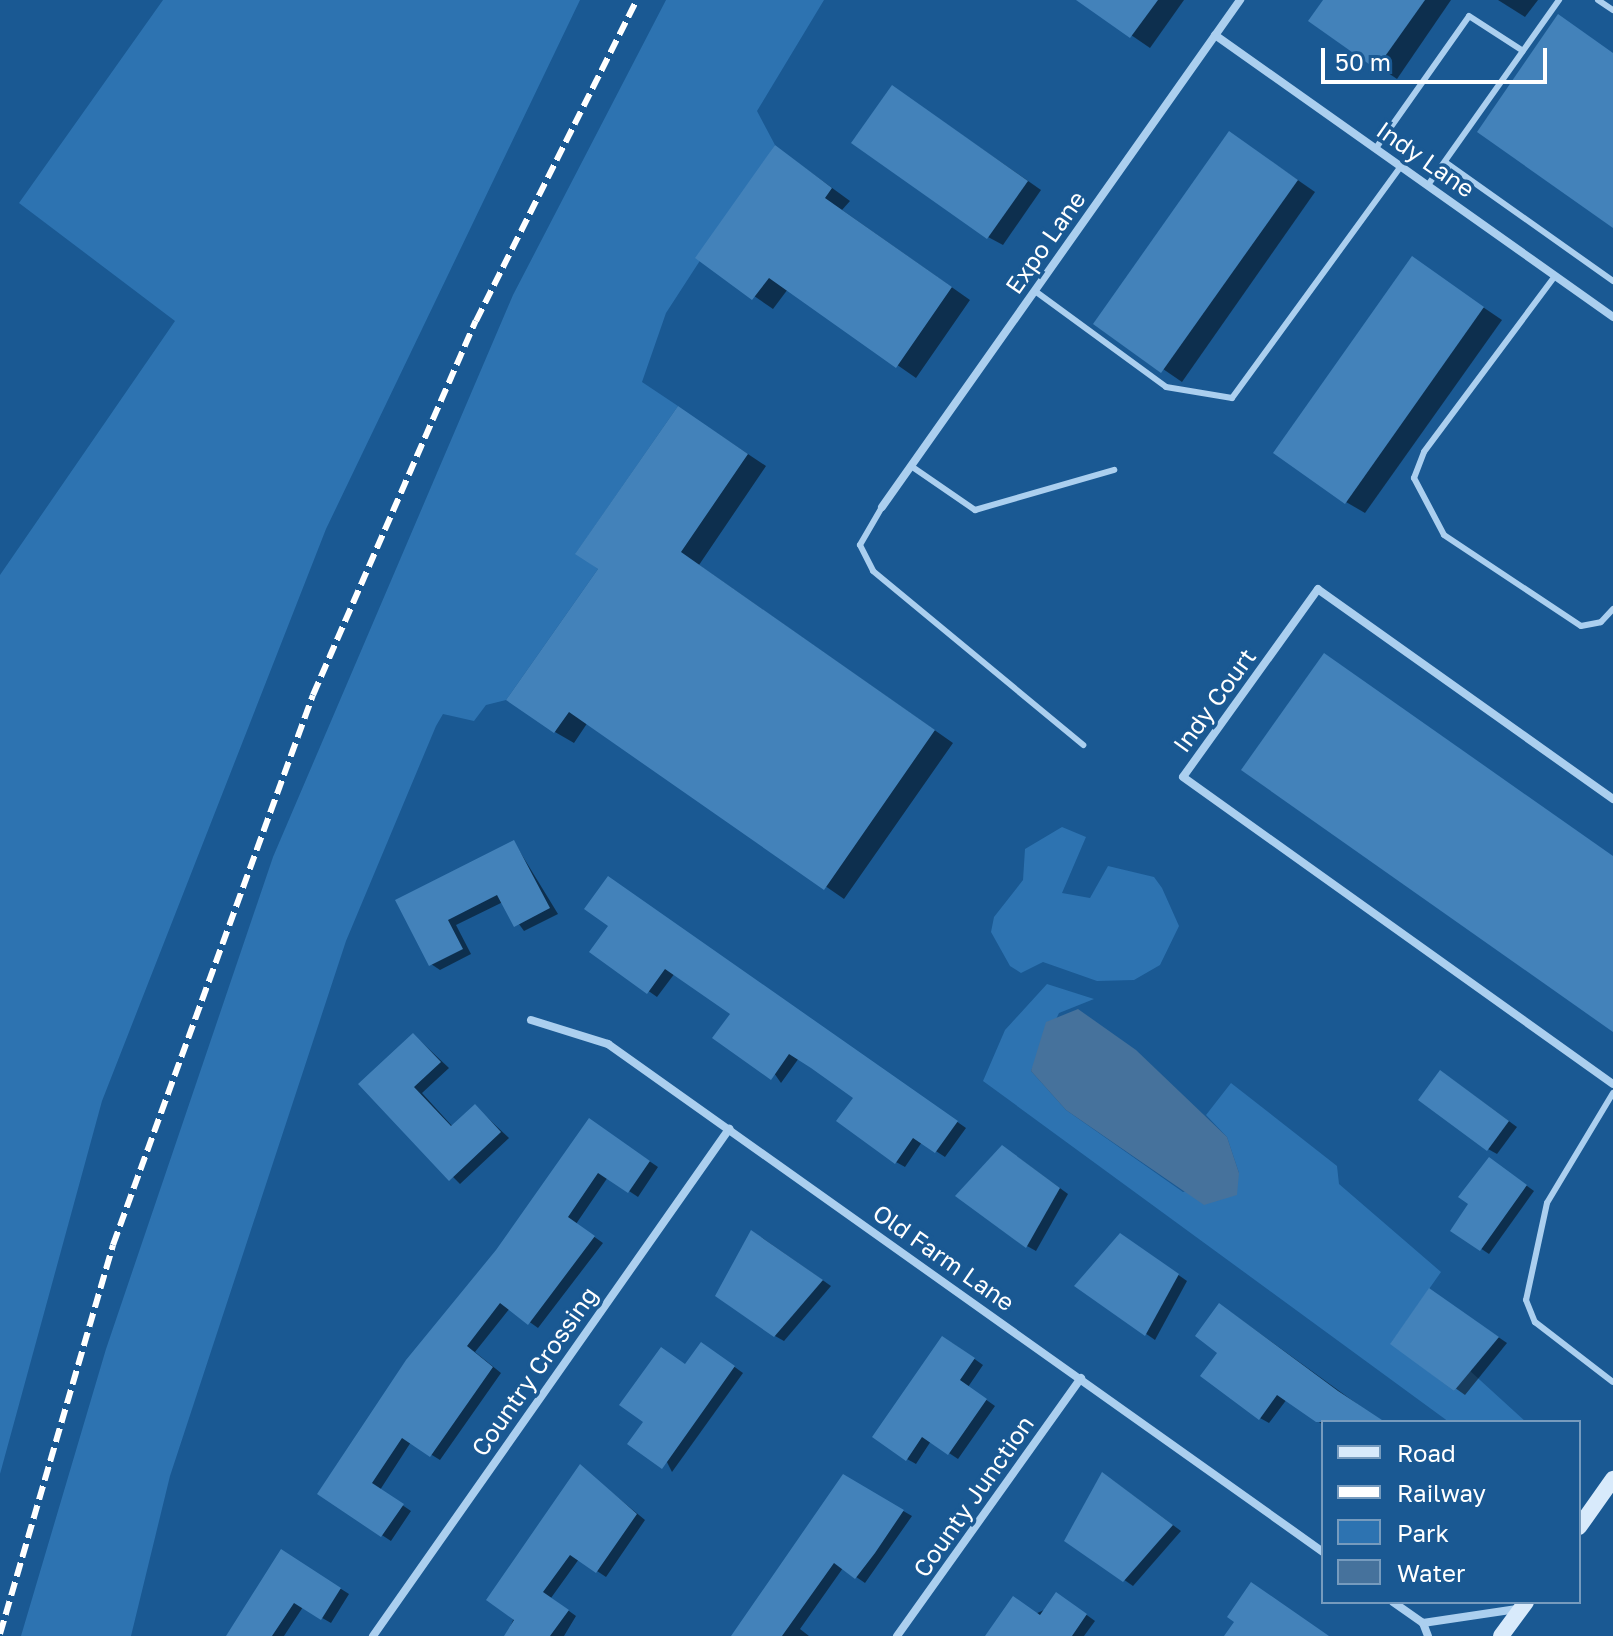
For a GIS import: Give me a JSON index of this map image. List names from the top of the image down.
{
  "streets": {
    "street": [
      "Indy Lane",
      "Expo Lane",
      "Indy Court",
      "Old Farm Lane",
      "Country Crossing",
      "County Junction"
    ]
  },
  "crossings": [
    ["Indy Lane", "Expo Lane"],
    ["Old Farm Lane", "Country Crossing"],
    ["Old Farm Lane", "County Junction"]
  ],
  "legend": [
    "Road",
    "Railway",
    "Park",
    "Water"
  ],
  "scale_bar": "50 m"
}
